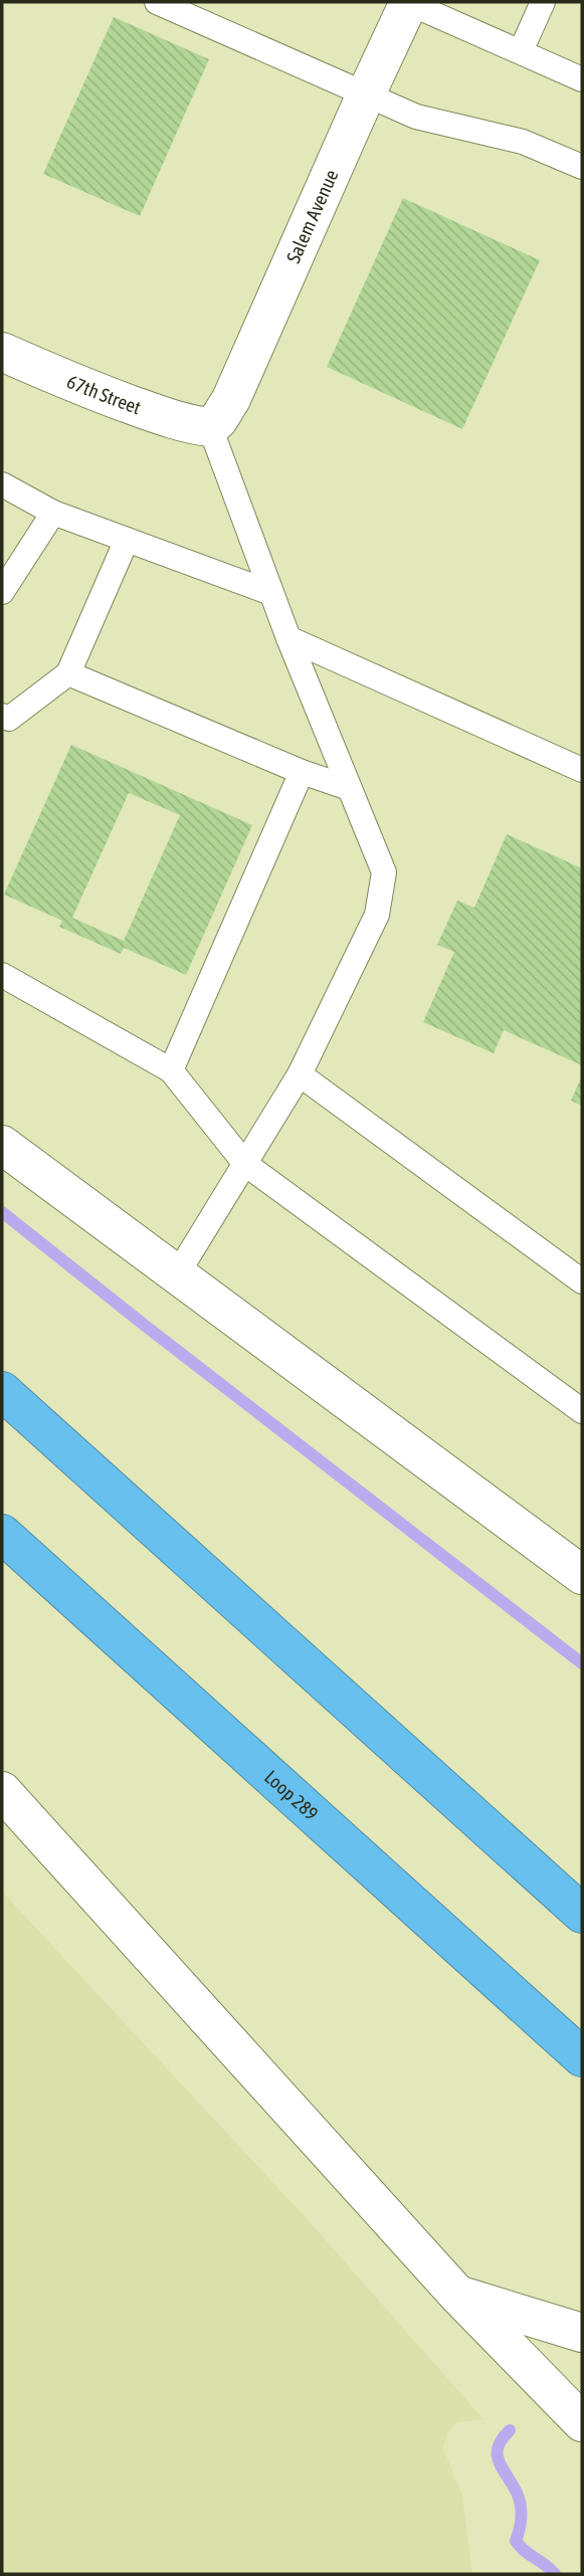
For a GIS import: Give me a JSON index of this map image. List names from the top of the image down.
{
  "streets": {
    "highway": ["Loop 289"],
    "main road": ["Salem Avenue", "67th Street"]
  },
  "crossings": [
    ["Salem Avenue", "67th Street"]
  ]
}
